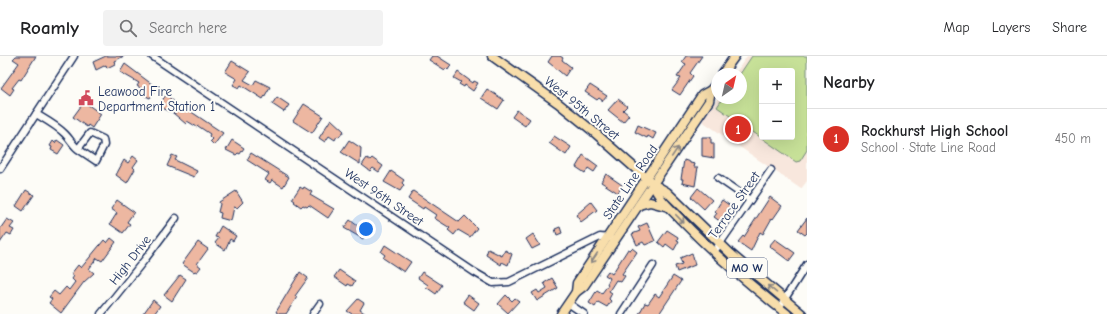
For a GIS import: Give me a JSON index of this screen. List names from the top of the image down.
{
  "streets": {
    "main road": ["West 95th Street", "State Line Road", "MO W"],
    "street": ["West 96th Street", "Terrace Street", "High Drive"]
  },
  "crossings": [
    ["West 95th Street", "State Line Road"],
    ["West 95th Street", "MO W"],
    ["State Line Road", "West 96th Street"],
    ["State Line Road", "MO W"],
    ["Terrace Street", "MO W"]
  ],
  "places": {
    "public building": ["Leawood Fire Department Station 1"]
  },
  "north": "top right",
  "page": {
    "header": "Roamly",
    "search": "Search here",
    "nav": ["Map", "Layers", "Share"],
    "heading": "Nearby",
    "map_buttons": ["+", "−"],
    "list": [
      {
        "mark": "1",
        "name": "Rockhurst High School",
        "note": "School · State Line Road",
        "value": "450 m"
      }
    ],
    "pins": "1"
  }
}
